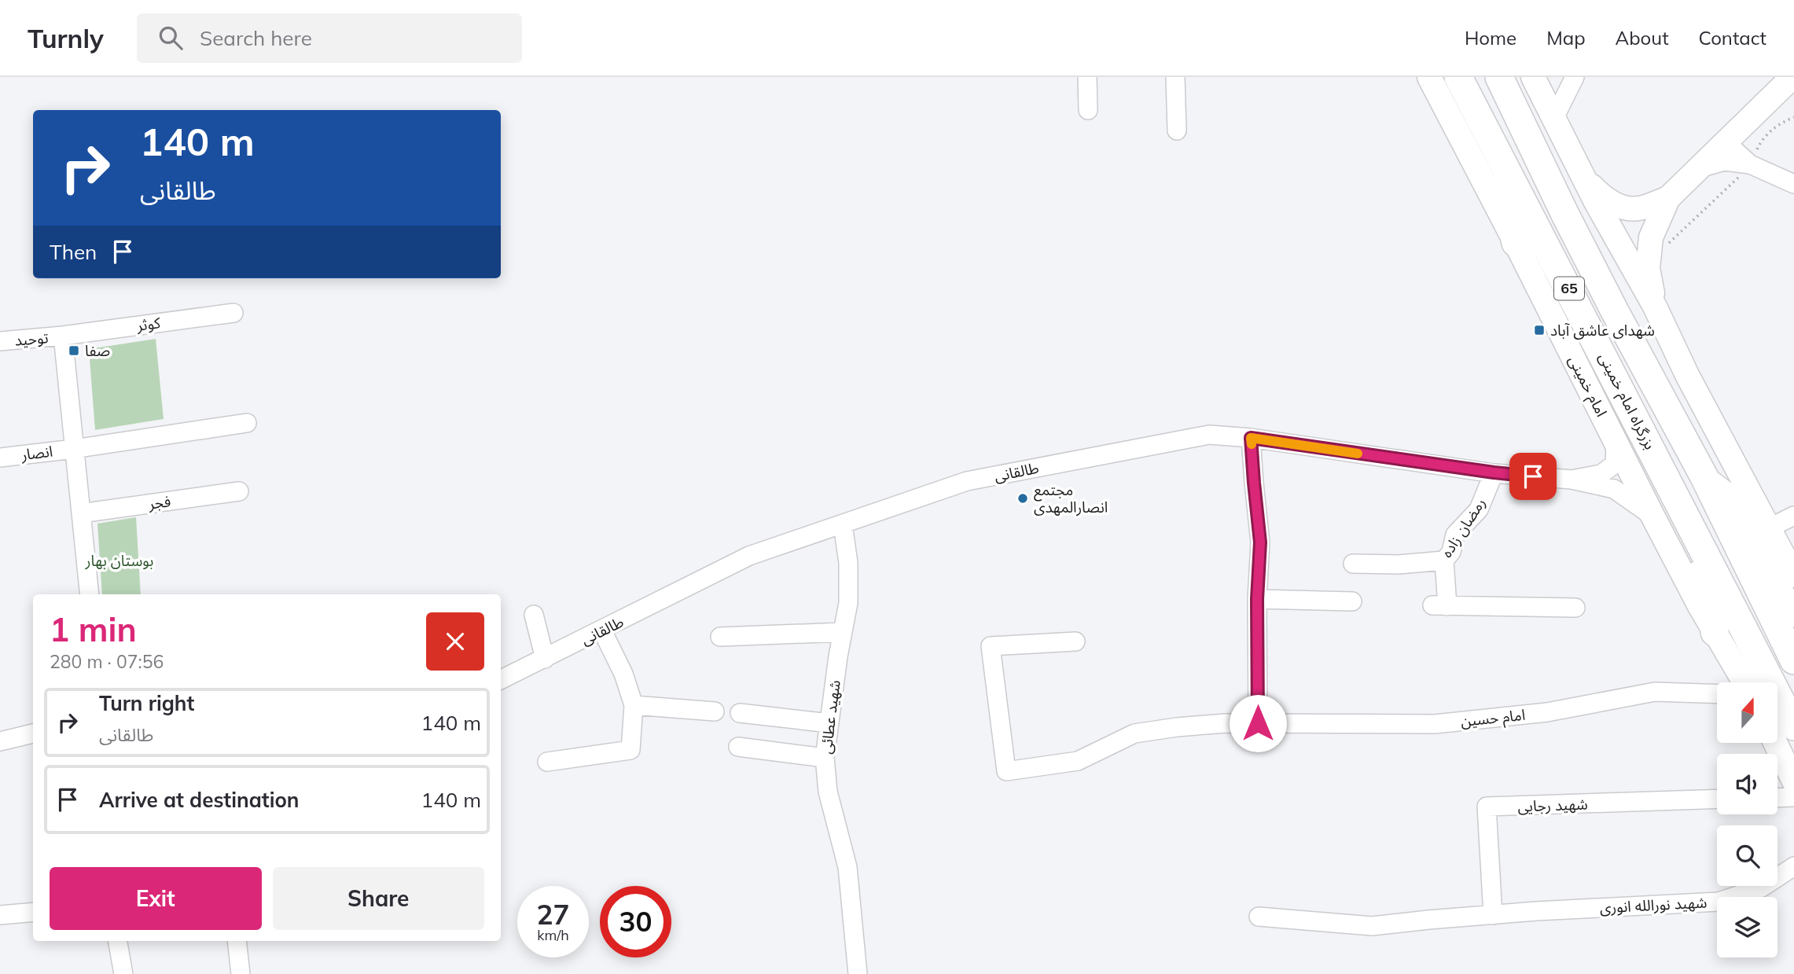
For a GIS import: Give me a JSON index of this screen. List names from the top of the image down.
{
  "streets": {
    "highway": ["65", "بزرگراه امام خمینی"],
    "main road": ["امام خمینی"],
    "street": [
      "کوثر",
      "توحید",
      "انصار",
      "طالقانی",
      "فجر",
      "رمضان زاده",
      "شهید عطائی",
      "امام حسین",
      "شهید رجایی",
      "شهید نورالله انوری"
    ]
  },
  "crossings": [
    ["کوثر", "توحید"],
    ["طالقانی", "رمضان زاده"],
    ["طالقانی", "شهید عطائی"],
    ["شهید رجایی", "شهید نورالله انوری"]
  ],
  "parks": ["بوستان بهار"],
  "places": {
    "transit": ["شهدای عاشق آباد", "صفا"],
    "other": ["مجتمع انصارالمهدی"]
  },
  "north": "top",
  "page": {
    "header": "Turnly",
    "search": "Search here",
    "nav": [
      "Home",
      "Map",
      "About",
      "Contact"
    ],
    "turn": ["140 m", "طالقانی"],
    "then": "Then",
    "heading": ["1 min", "280 m · 07:56"],
    "list": [
      {
        "name": "Turn right",
        "note": "طالقانی",
        "value": "140 m"
      },
      {
        "name": "Arrive at destination",
        "value": "140 m"
      }
    ],
    "buttons": ["Exit", "Share"],
    "speed": "27 km/h",
    "limit": "30"
  }
}
